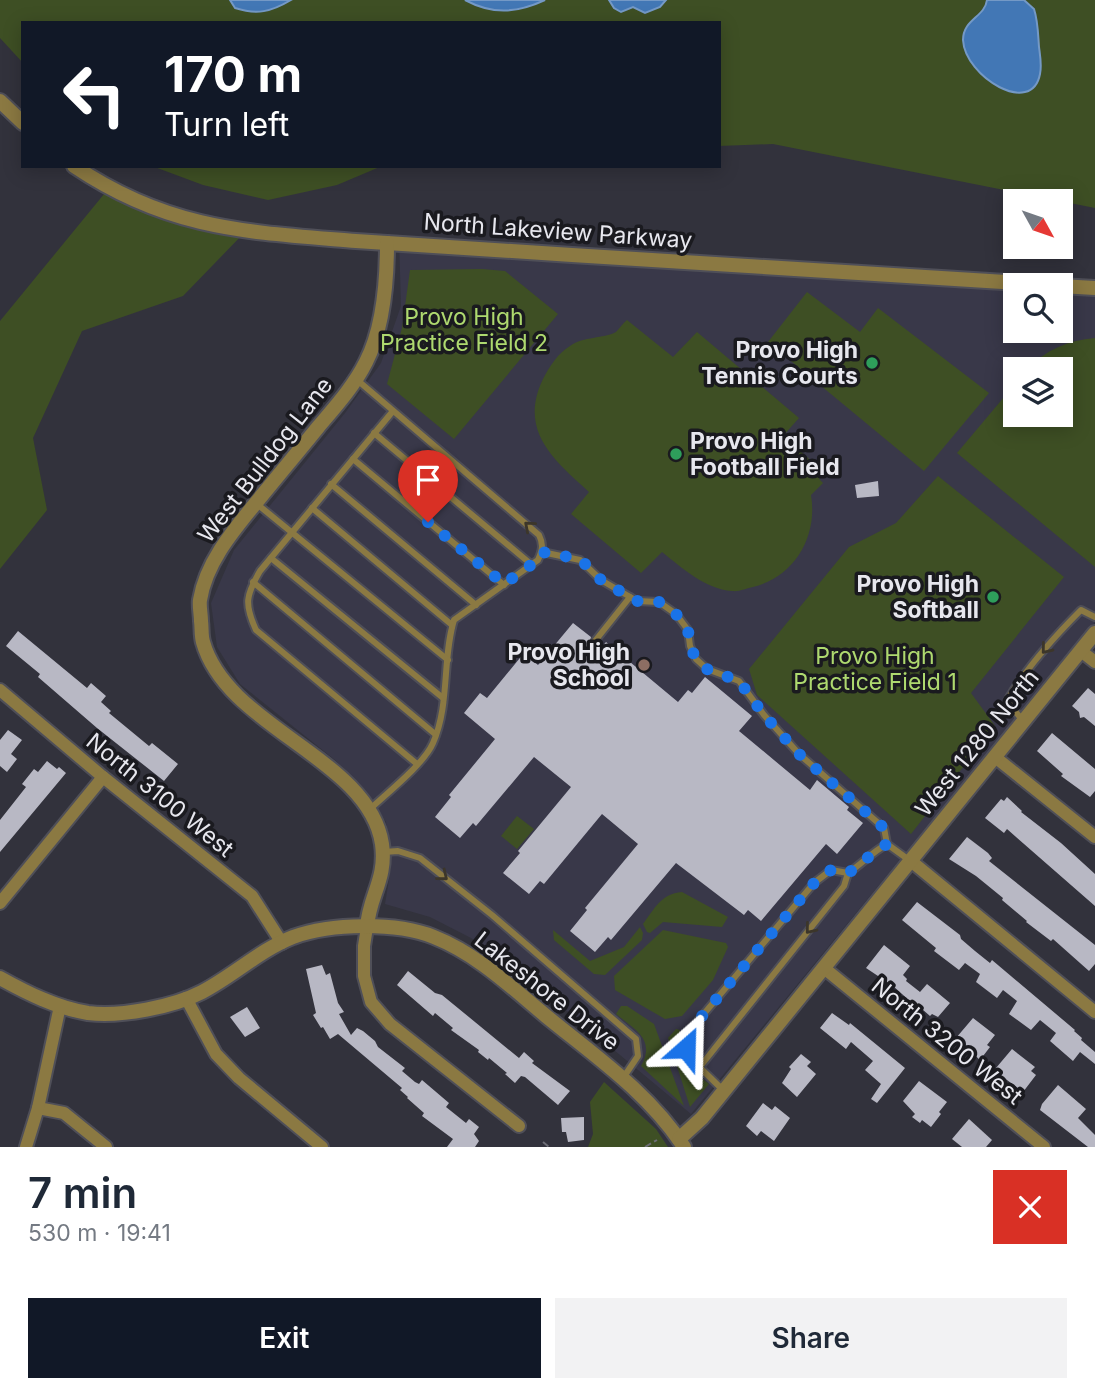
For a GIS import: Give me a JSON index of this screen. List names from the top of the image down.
{
  "streets": {
    "street": [
      "North Lakeview Parkway",
      "West Bulldog Lane",
      "West 1280 North",
      "North 3100 West",
      "Lakeshore Drive",
      "North 3200 West"
    ]
  },
  "crossings": [
    ["North Lakeview Parkway", "West Bulldog Lane"],
    ["West Bulldog Lane", "Lakeshore Drive"],
    ["West 1280 North", "Lakeshore Drive"],
    ["West 1280 North", "North 3200 West"],
    ["North 3100 West", "Lakeshore Drive"]
  ],
  "parks": ["Provo High Practice Field 2", "Provo High Practice Field 1"],
  "places": [
    "Provo High Tennis Courts",
    "Provo High Football Field",
    "Provo High Softball",
    "Provo High School"
  ],
  "north": "bottom right",
  "page": {
    "turn": ["170 m", "Turn left"],
    "heading": ["7 min", "530 m · 19:41"],
    "buttons": ["Exit", "Share"]
  }
}
